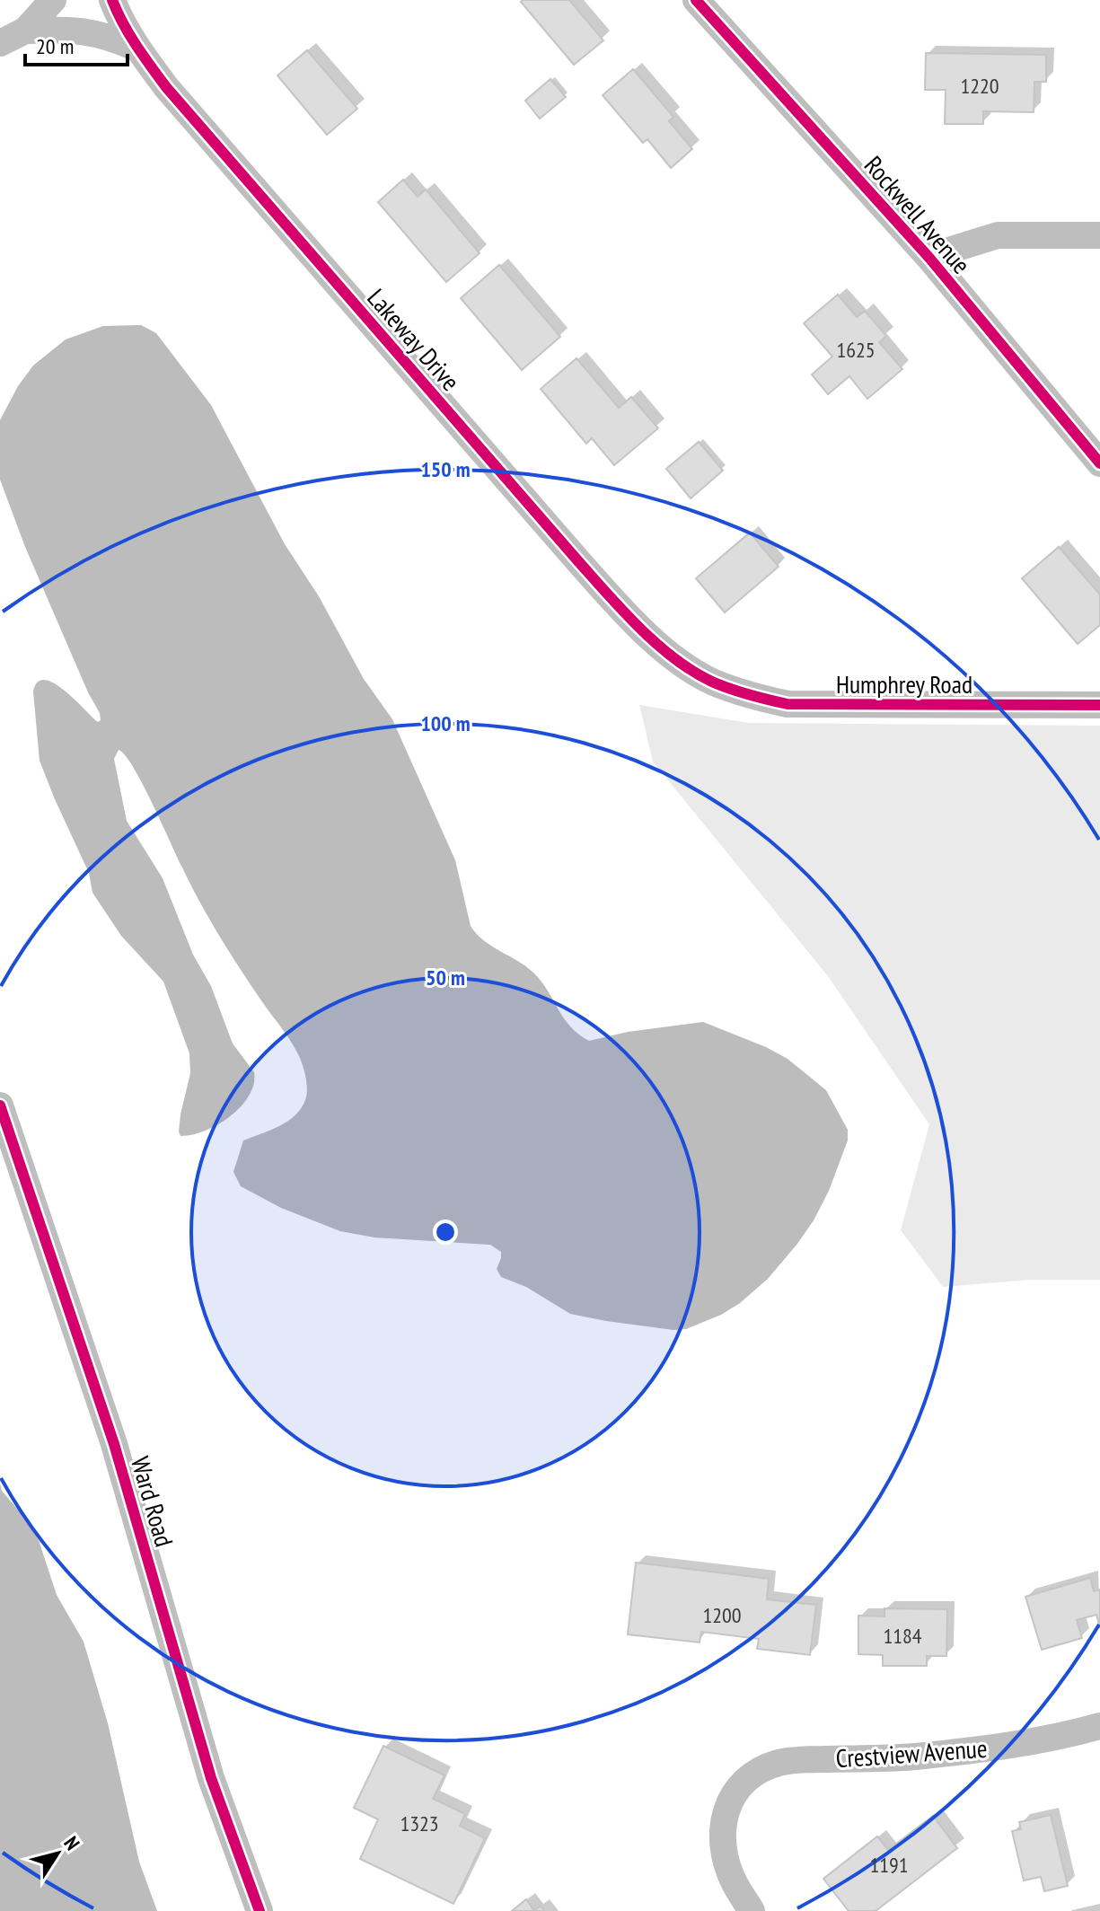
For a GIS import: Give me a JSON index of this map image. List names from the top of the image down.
{
  "streets": {
    "street": [
      "Rockwell Avenue",
      "Lakeway Drive",
      "Humphrey Road",
      "Ward Road",
      "Crestview Avenue"
    ]
  },
  "crossings": [
    ["Lakeway Drive", "Humphrey Road"]
  ],
  "house_numbers": [
    "1220",
    "1625",
    "1200",
    "1184",
    "1323",
    "1191"
  ],
  "scale_bar": "20 m",
  "north": "top right",
  "rings": ["150 m", "100 m", "50 m"]
}
